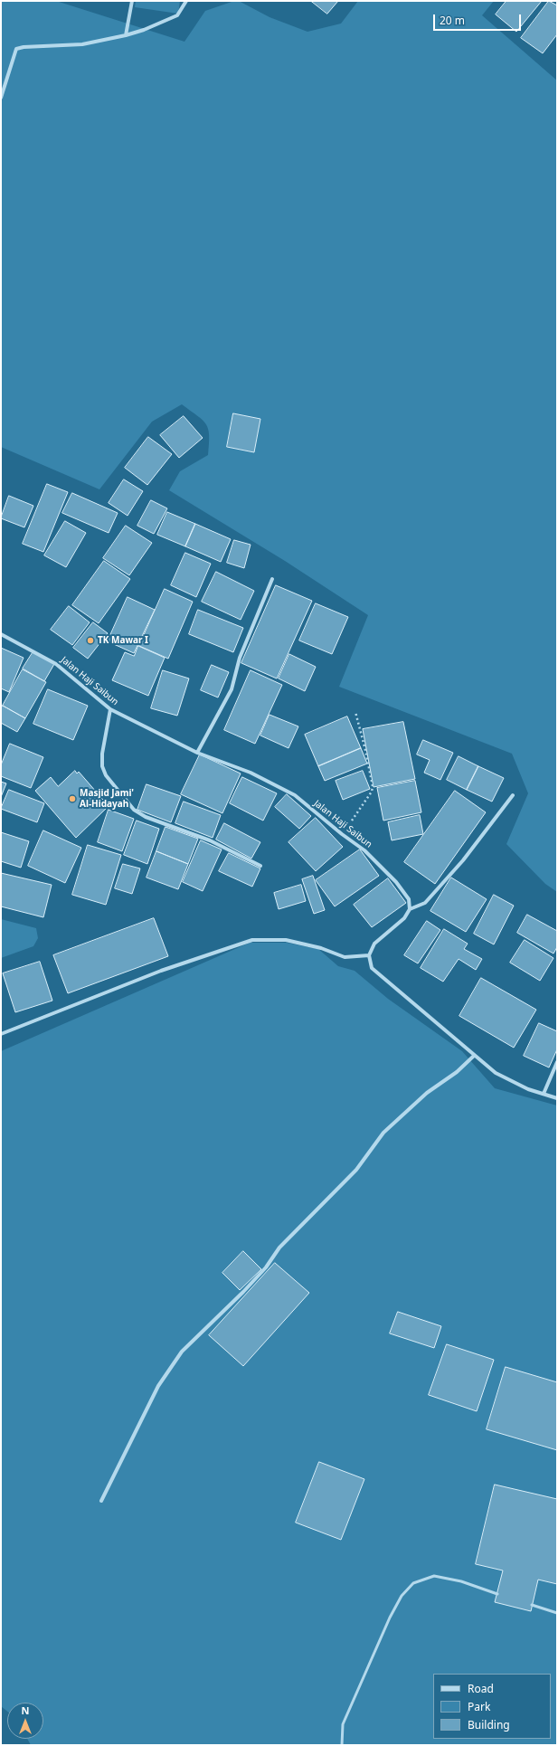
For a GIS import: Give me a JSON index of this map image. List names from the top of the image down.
{
  "streets": {
    "street": ["Jalan Haji Saibun"]
  },
  "places": ["TK Mawar I", "Masjid Jami' Al-Hidayah"],
  "legend": ["Road", "Park", "Building"],
  "scale_bar": "20 m",
  "north": "top"
}
